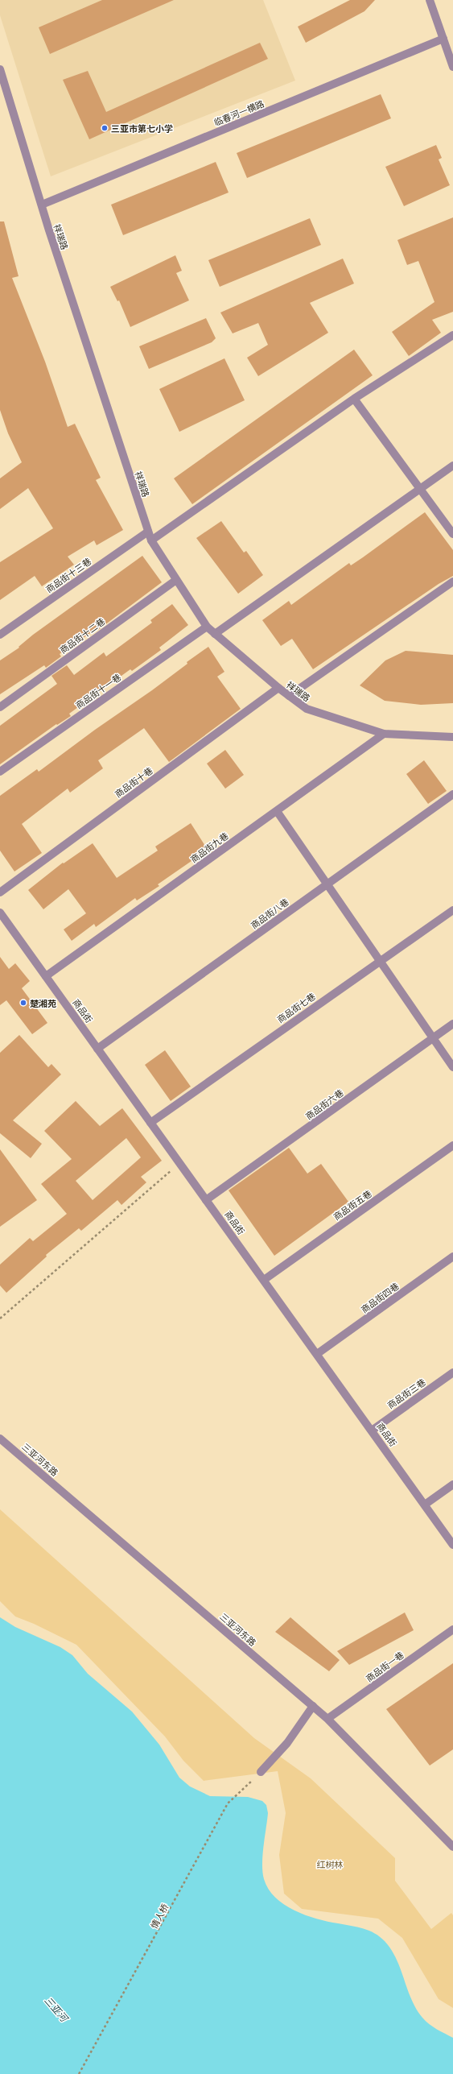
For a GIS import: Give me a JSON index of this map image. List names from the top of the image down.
{
  "streets": {
    "street": [
      "临春河一横路",
      "祥瑞路",
      "商品街十三巷",
      "商品街十二巷",
      "商品街十一巷",
      "商品街十巷",
      "商品街九巷",
      "商品街八巷",
      "商品街七巷",
      "商品街",
      "商品街六巷",
      "商品街五巷",
      "商品街四巷",
      "商品街三巷",
      "三亚河东路",
      "商品街一巷"
    ],
    "path": ["情人桥"]
  },
  "crossings": [
    ["临春河一横路", "祥瑞路"],
    ["祥瑞路", "商品街十三巷"],
    ["祥瑞路", "商品街十二巷"],
    ["祥瑞路", "商品街十一巷"],
    ["祥瑞路", "商品街十巷"],
    ["祥瑞路", "商品街九巷"],
    ["商品街九巷", "商品街"],
    ["商品街八巷", "商品街"],
    ["商品街七巷", "商品街"],
    ["商品街", "商品街六巷"],
    ["商品街", "商品街五巷"],
    ["商品街", "商品街四巷"],
    ["商品街", "商品街三巷"],
    ["三亚河东路", "商品街一巷"]
  ],
  "water": ["三亚河"],
  "parks": ["红树林"],
  "places": ["三亚市第七小学", "楚湘苑"]
}
